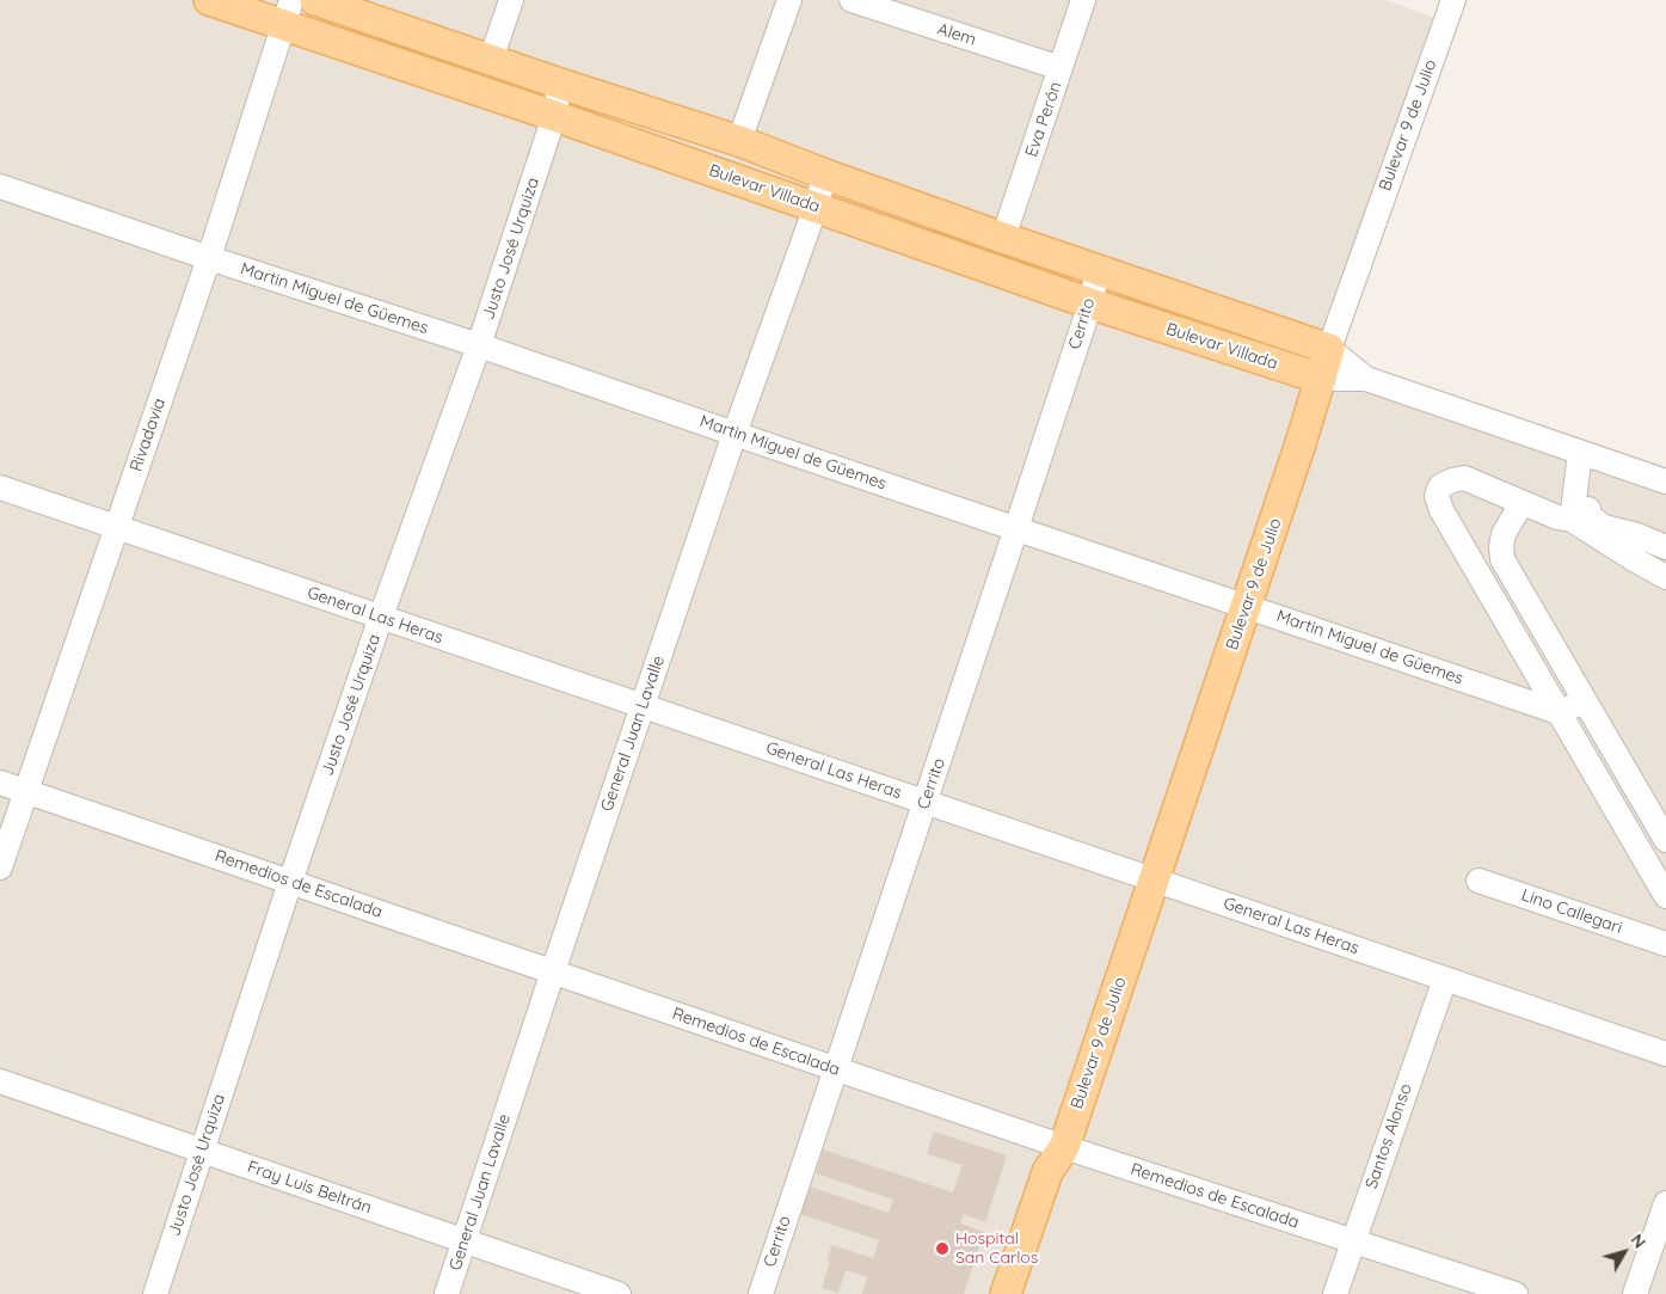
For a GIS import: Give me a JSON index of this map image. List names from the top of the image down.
{
  "streets": {
    "main road": ["Bulevar 9 de Julio", "Bulevar Villada"],
    "street": [
      "Alem",
      "Eva Perón",
      "Justo José Urquiza",
      "Martin Miguel de Güemes",
      "Cerrito",
      "Rivadavia",
      "General Las Heras",
      "General Juan Lavalle",
      "Remedios de Escalada",
      "Lino Callegari",
      "Santos Alonso",
      "Fray Luis Beltrán"
    ]
  },
  "crossings": [
    ["Alem", "Eva Perón"],
    ["Eva Perón", "Bulevar Villada"],
    ["Bulevar 9 de Julio", "Bulevar Villada"],
    ["Bulevar 9 de Julio", "Martin Miguel de Güemes"],
    ["Bulevar 9 de Julio", "General Las Heras"],
    ["Bulevar 9 de Julio", "Remedios de Escalada"],
    ["Bulevar Villada", "Justo José Urquiza"],
    ["Bulevar Villada", "Cerrito"],
    ["Bulevar Villada", "Rivadavia"],
    ["Bulevar Villada", "General Juan Lavalle"],
    ["Justo José Urquiza", "Martin Miguel de Güemes"],
    ["Justo José Urquiza", "General Las Heras"],
    ["Justo José Urquiza", "Remedios de Escalada"],
    ["Justo José Urquiza", "Fray Luis Beltrán"],
    ["Martin Miguel de Güemes", "Cerrito"],
    ["Martin Miguel de Güemes", "Rivadavia"],
    ["Martin Miguel de Güemes", "General Juan Lavalle"],
    ["Cerrito", "General Las Heras"],
    ["Cerrito", "Remedios de Escalada"],
    ["Rivadavia", "General Las Heras"],
    ["Rivadavia", "Remedios de Escalada"],
    ["General Las Heras", "General Juan Lavalle"],
    ["General Las Heras", "Santos Alonso"],
    ["General Juan Lavalle", "Remedios de Escalada"],
    ["General Juan Lavalle", "Fray Luis Beltrán"],
    ["Remedios de Escalada", "Santos Alonso"]
  ],
  "places": ["Hospital San Carlos"],
  "north": "top right"
}
